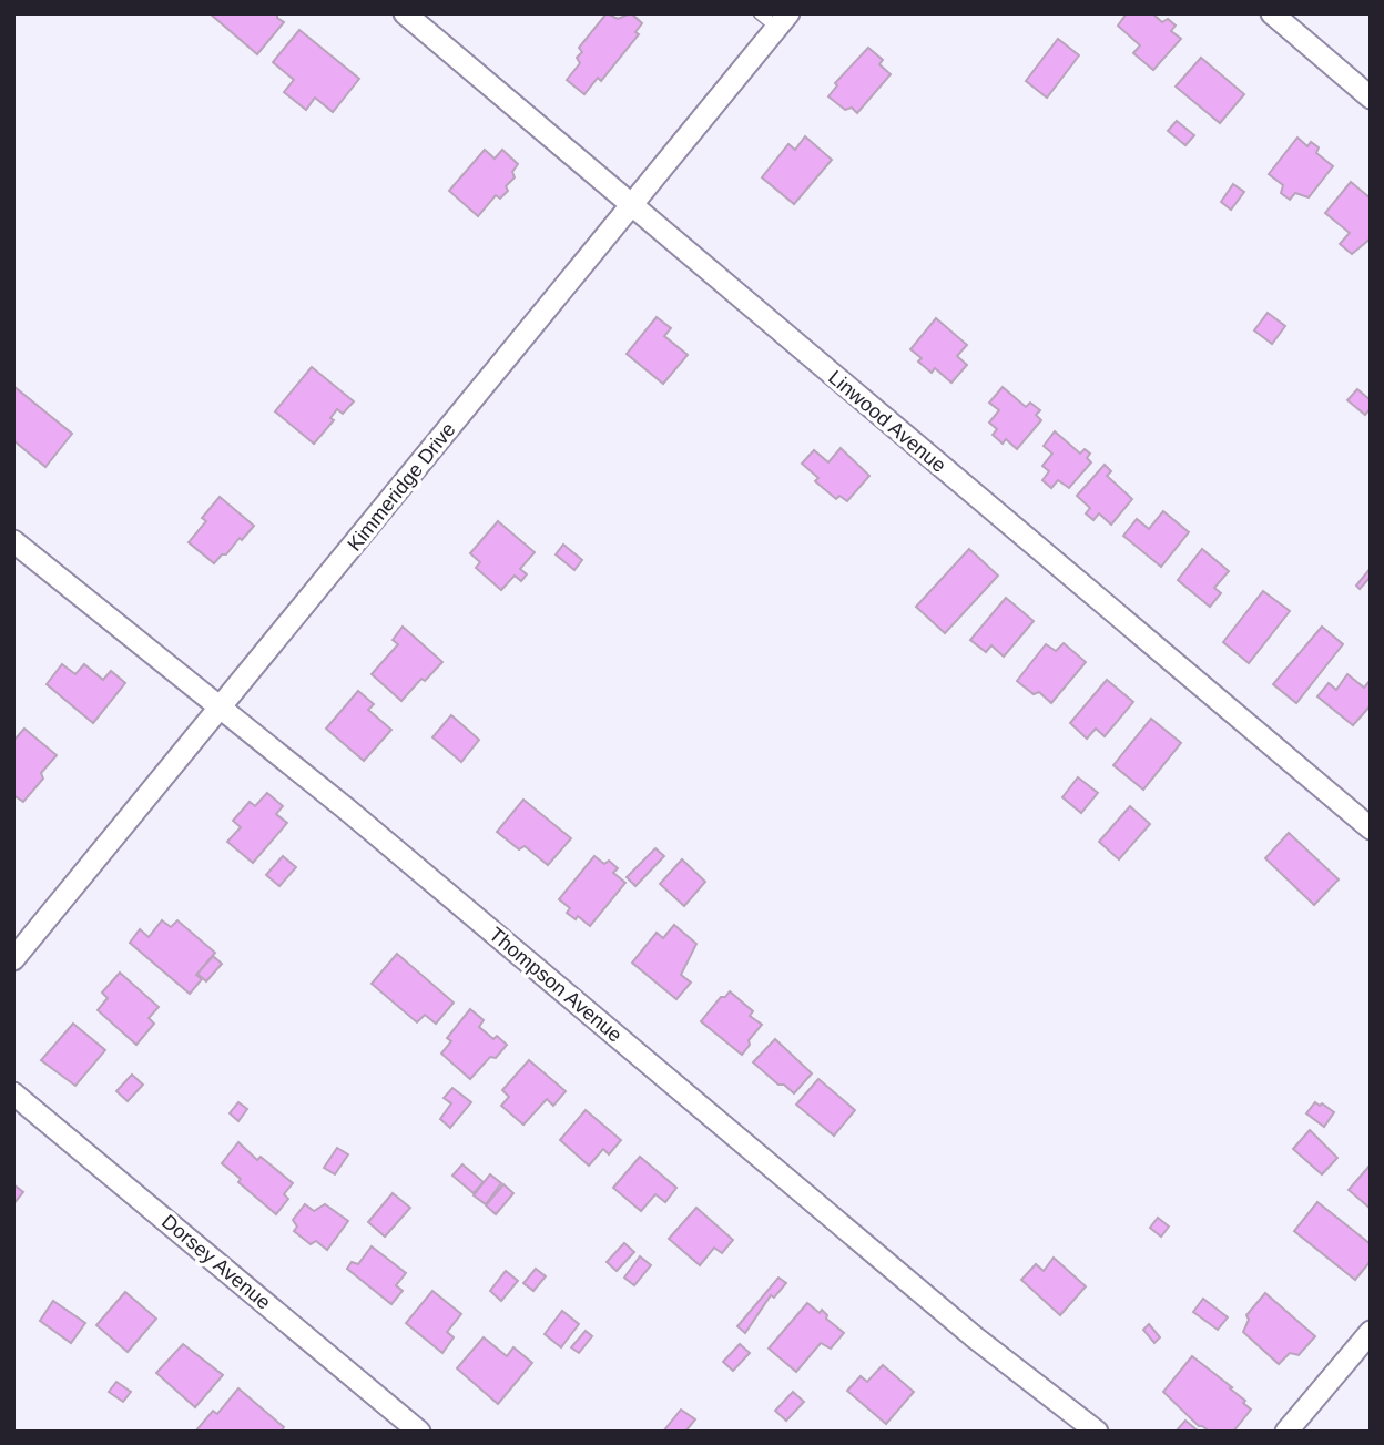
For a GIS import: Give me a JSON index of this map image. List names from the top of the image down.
{
  "streets": {
    "street": [
      "Linwood Avenue",
      "Kimmeridge Drive",
      "Thompson Avenue",
      "Dorsey Avenue"
    ]
  },
  "crossings": [
    ["Linwood Avenue", "Kimmeridge Drive"],
    ["Kimmeridge Drive", "Thompson Avenue"]
  ]
}
